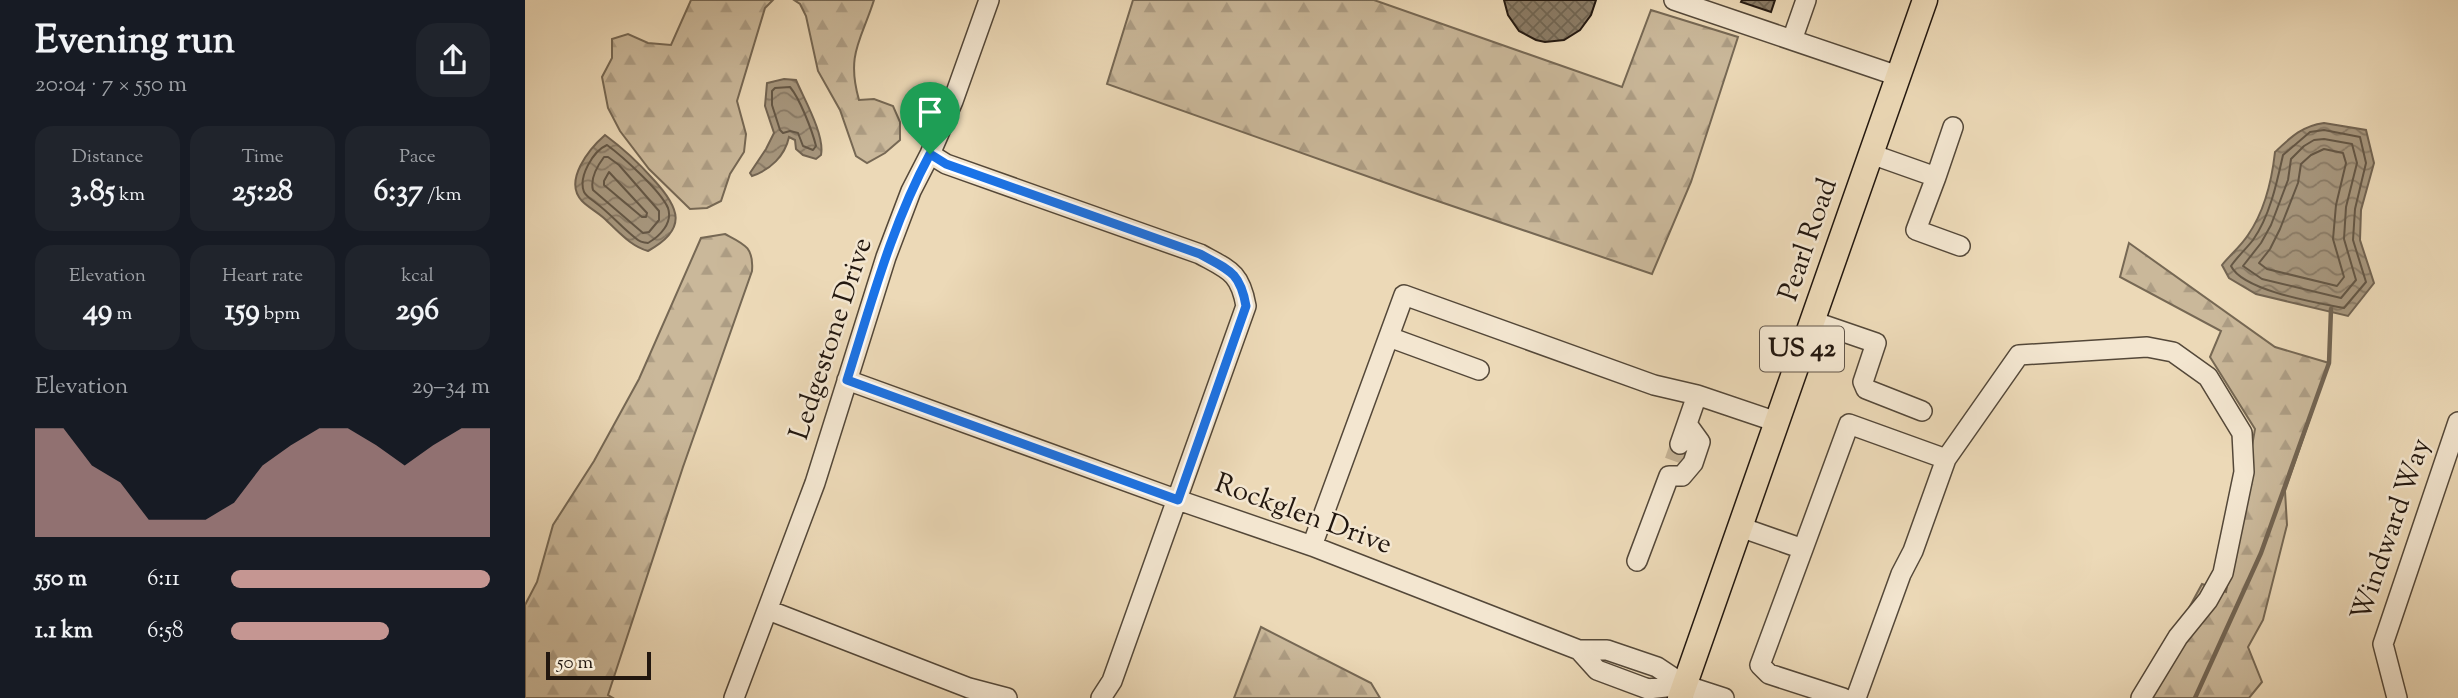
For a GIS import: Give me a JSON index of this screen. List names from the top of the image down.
{
  "streets": {
    "main road": ["Pearl Road", "US 42"],
    "street": ["Ledgestone Drive", "Rockglen Drive", "Windward Way"]
  },
  "crossings": [
    ["Pearl Road", "Rockglen Drive"],
    ["Ledgestone Drive", "Rockglen Drive"]
  ],
  "scale_bar": "50 m",
  "page": {
    "heading": ["Evening run", "20:04 · 7 × 550 m"],
    "stats": [
      ["Distance", "3.85 km"],
      ["Time", "25:28"],
      ["Pace", "6:37 /km"],
      ["Elevation", "49 m"],
      ["Heart rate", "159 bpm"],
      ["kcal", "296"]
    ],
    "chart": ["Elevation", "29–34 m"],
    "list": [
      {
        "name": "550 m",
        "note": "6:11"
      },
      {
        "name": "1.1 km",
        "note": "6:58"
      }
    ],
    "scale": "50 m"
  }
}
